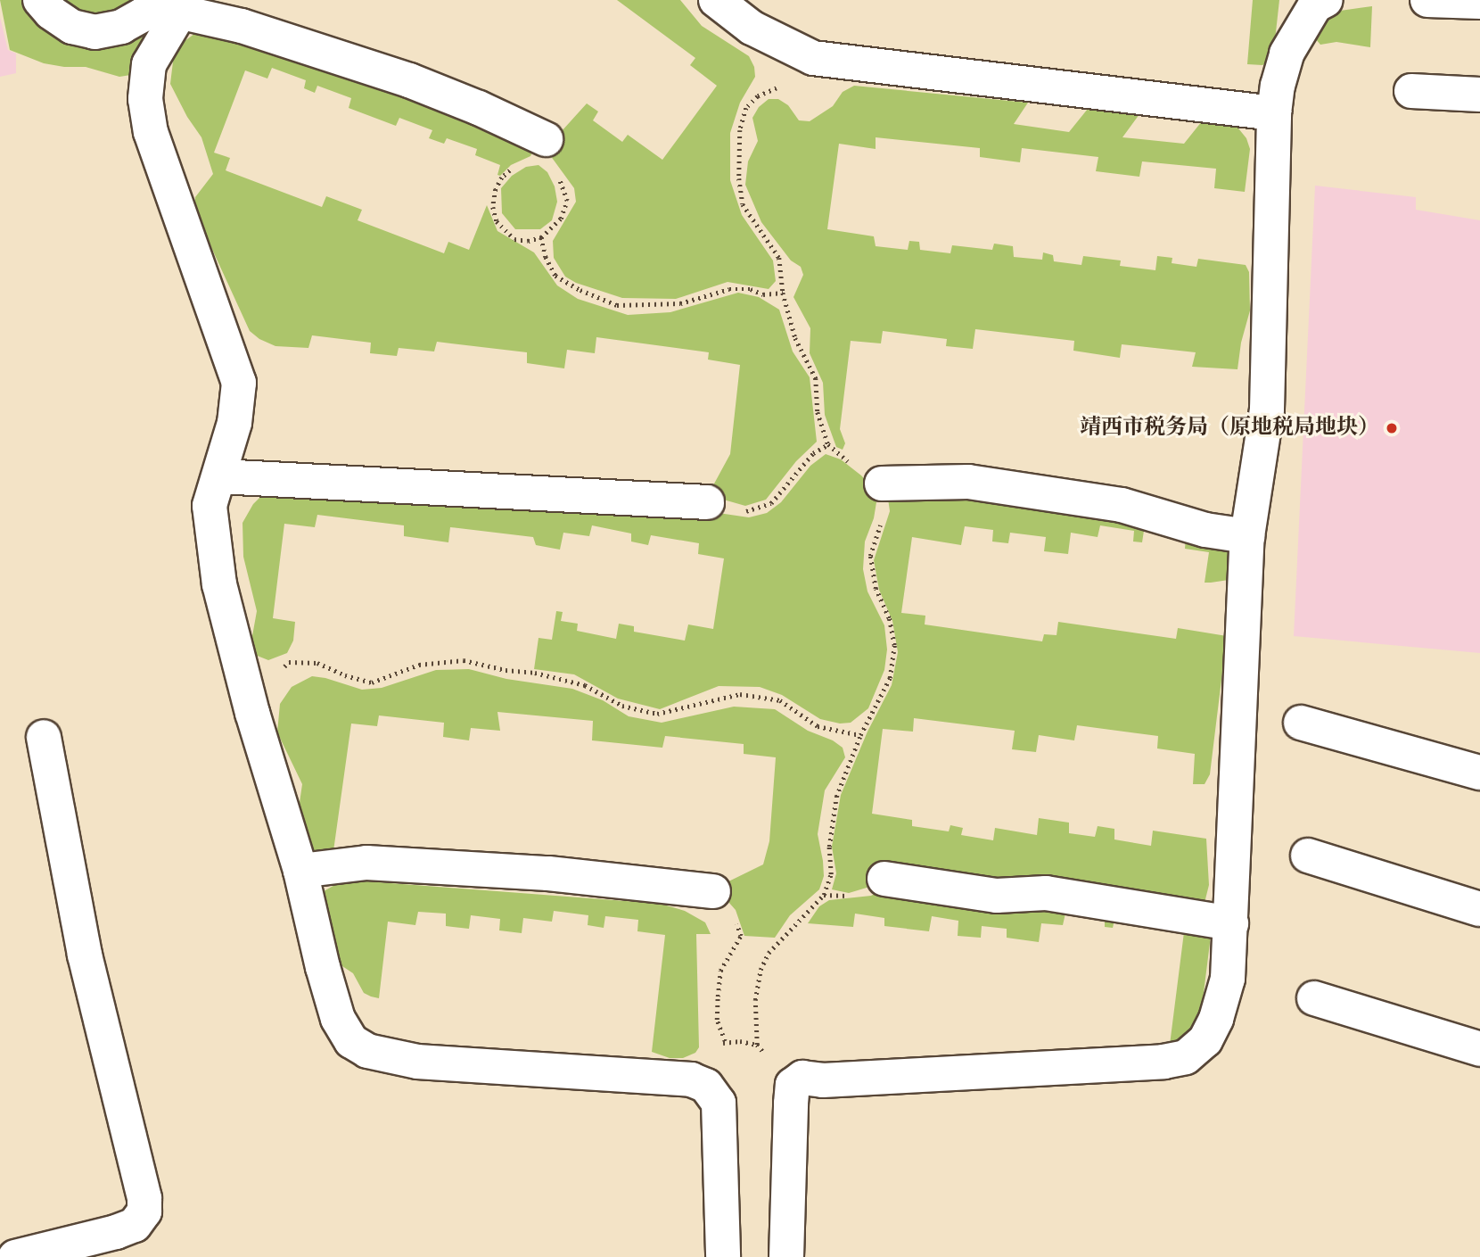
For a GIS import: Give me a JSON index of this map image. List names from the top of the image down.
{
  "places": ["靖西市税务局（原地税局地块）"]
}
